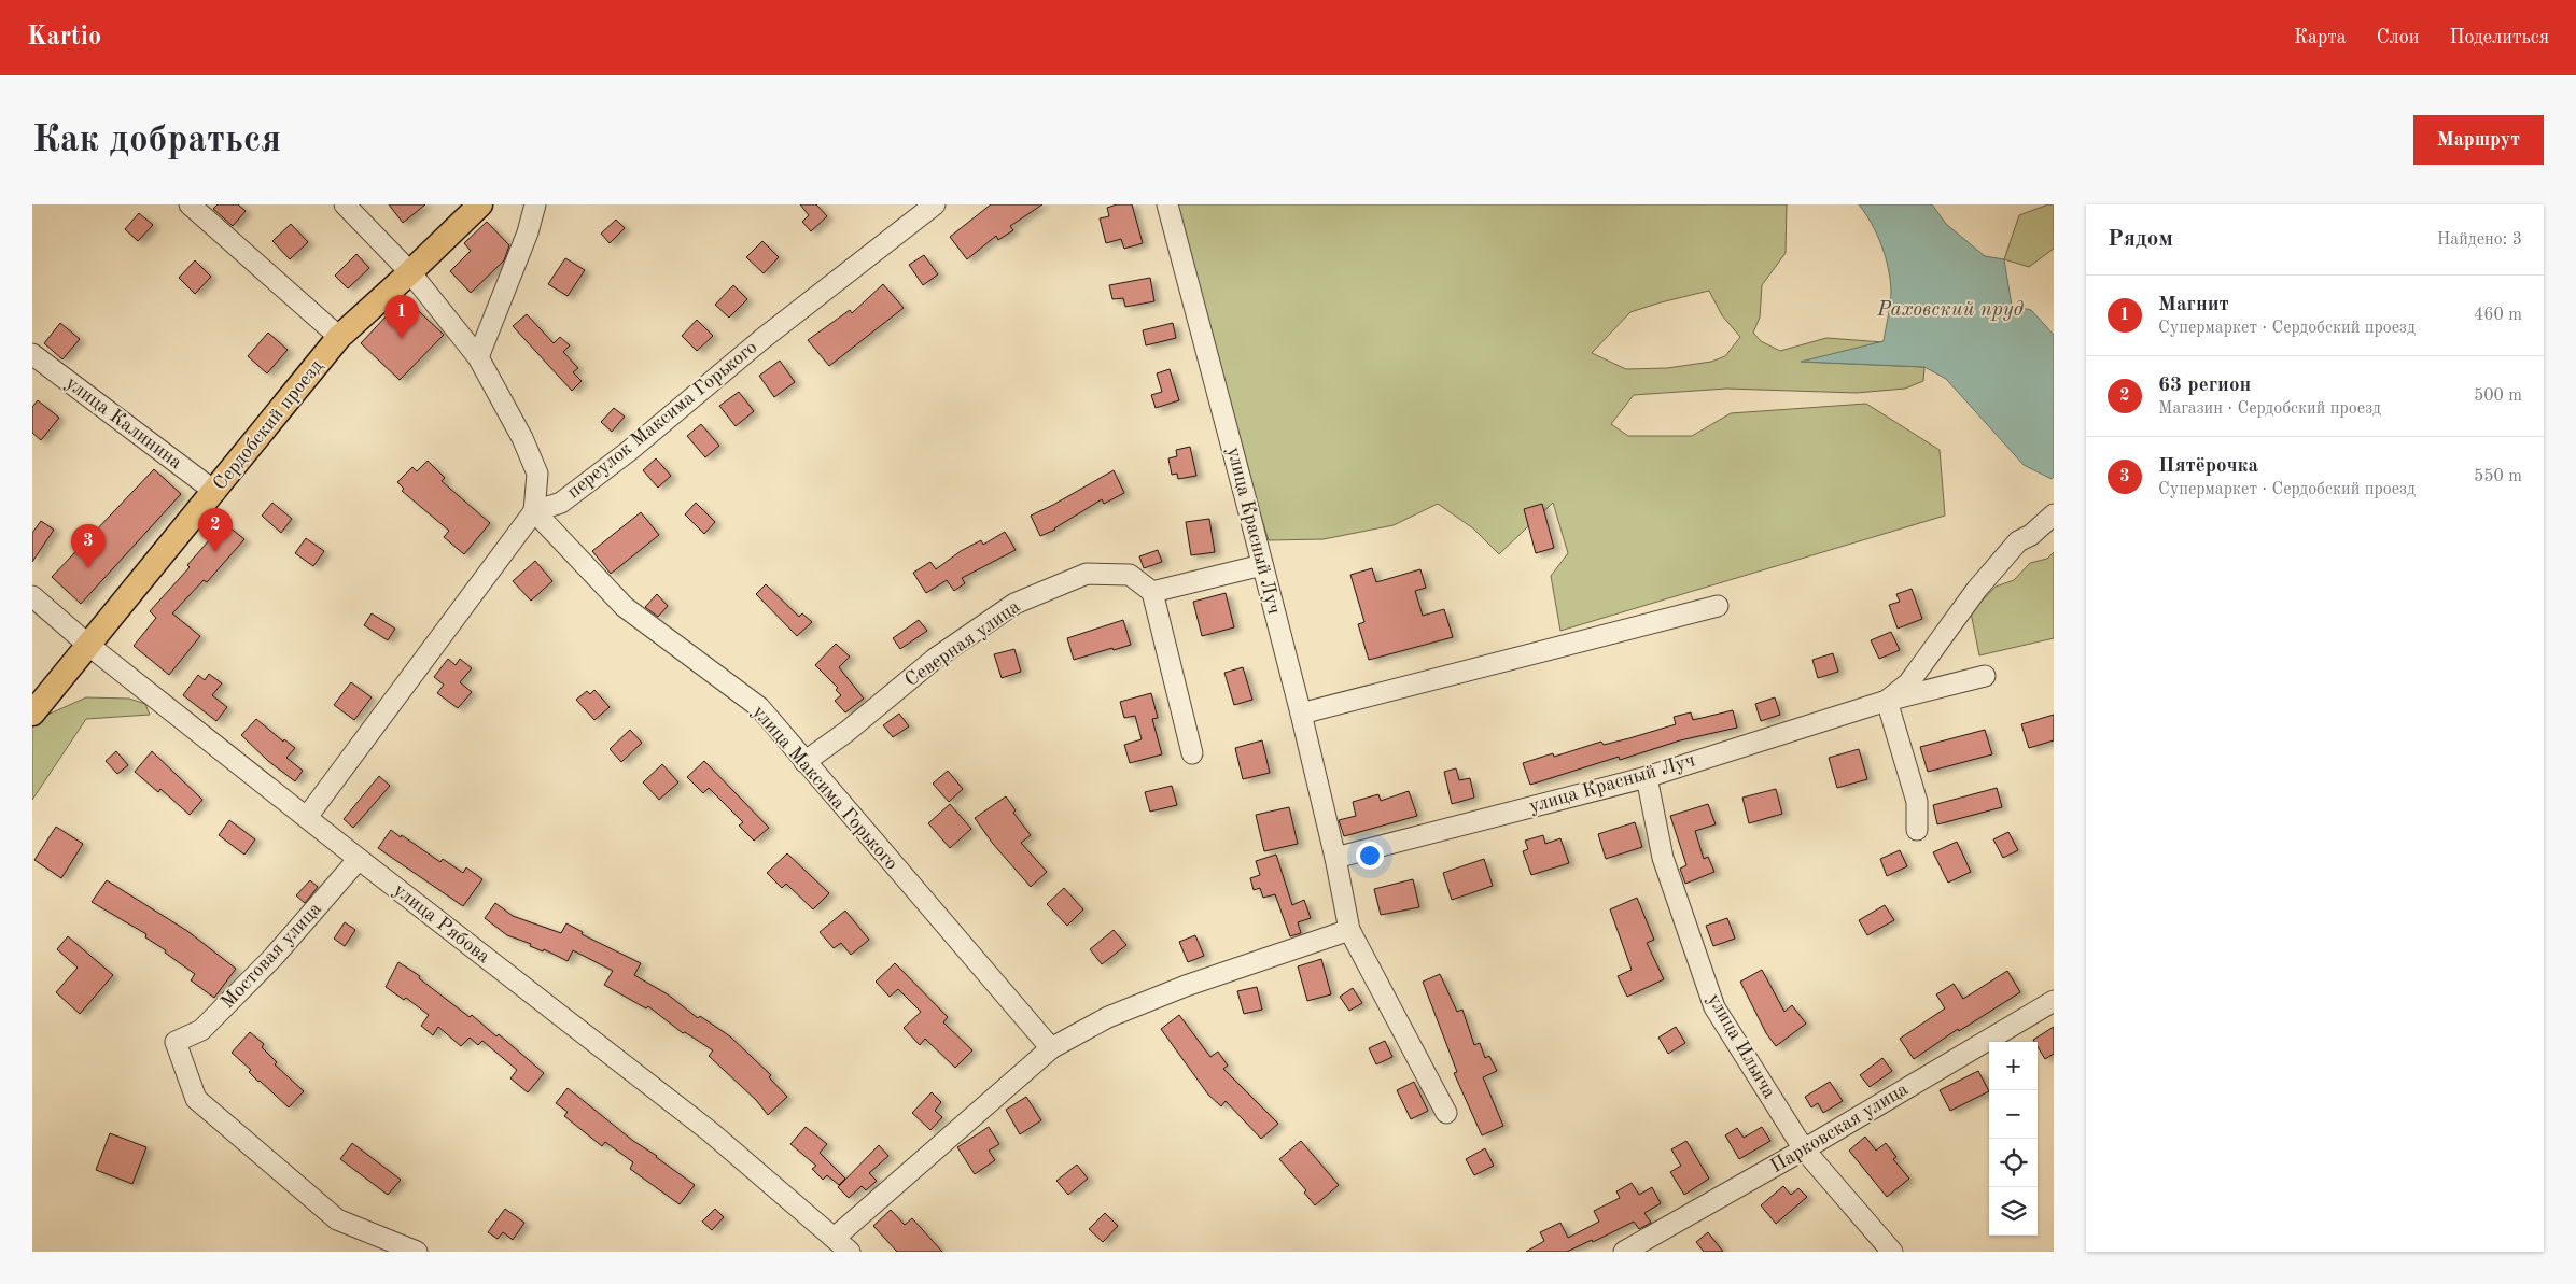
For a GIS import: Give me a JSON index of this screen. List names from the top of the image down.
{
  "streets": {
    "main road": ["Сердобский проезд"],
    "street": [
      "переулок Максима Горького",
      "улица Калинина",
      "улица Красный Луч",
      "Северная улица",
      "улица Максима Горького",
      "улица Рябова",
      "Мостовая улица",
      "улица Ильича",
      "Парковская улица"
    ]
  },
  "crossings": [
    ["переулок Максима Горького", "улица Максима Горького"],
    ["улица Калинина", "Сердобский проезд"],
    ["Сердобский проезд", "улица Рябова"],
    ["улица Красный Луч", "улица Ильича"],
    ["Северная улица", "улица Максима Горького"],
    ["улица Рябова", "Мостовая улица"],
    ["улица Ильича", "Парковская улица"]
  ],
  "water": ["Раховский пруд"],
  "page": {
    "header": "Kartio",
    "nav": ["Карта", "Слои", "Поделиться"],
    "buttons": "Маршрут",
    "title": "Как добраться",
    "heading": ["Рядом", "Найдено: 3"],
    "list": [
      {
        "mark": "1",
        "name": "Магнит",
        "note": "Супермаркет · Сердобский проезд",
        "value": "460 m"
      },
      {
        "mark": "2",
        "name": "63 регион",
        "note": "Магазин · Сердобский проезд",
        "value": "500 m"
      },
      {
        "mark": "3",
        "name": "Пятёрочка",
        "note": "Супермаркет · Сердобский проезд",
        "value": "550 m"
      }
    ],
    "pins": ["1", "2", "3"],
    "map_buttons": ["+", "−"]
  }
}
